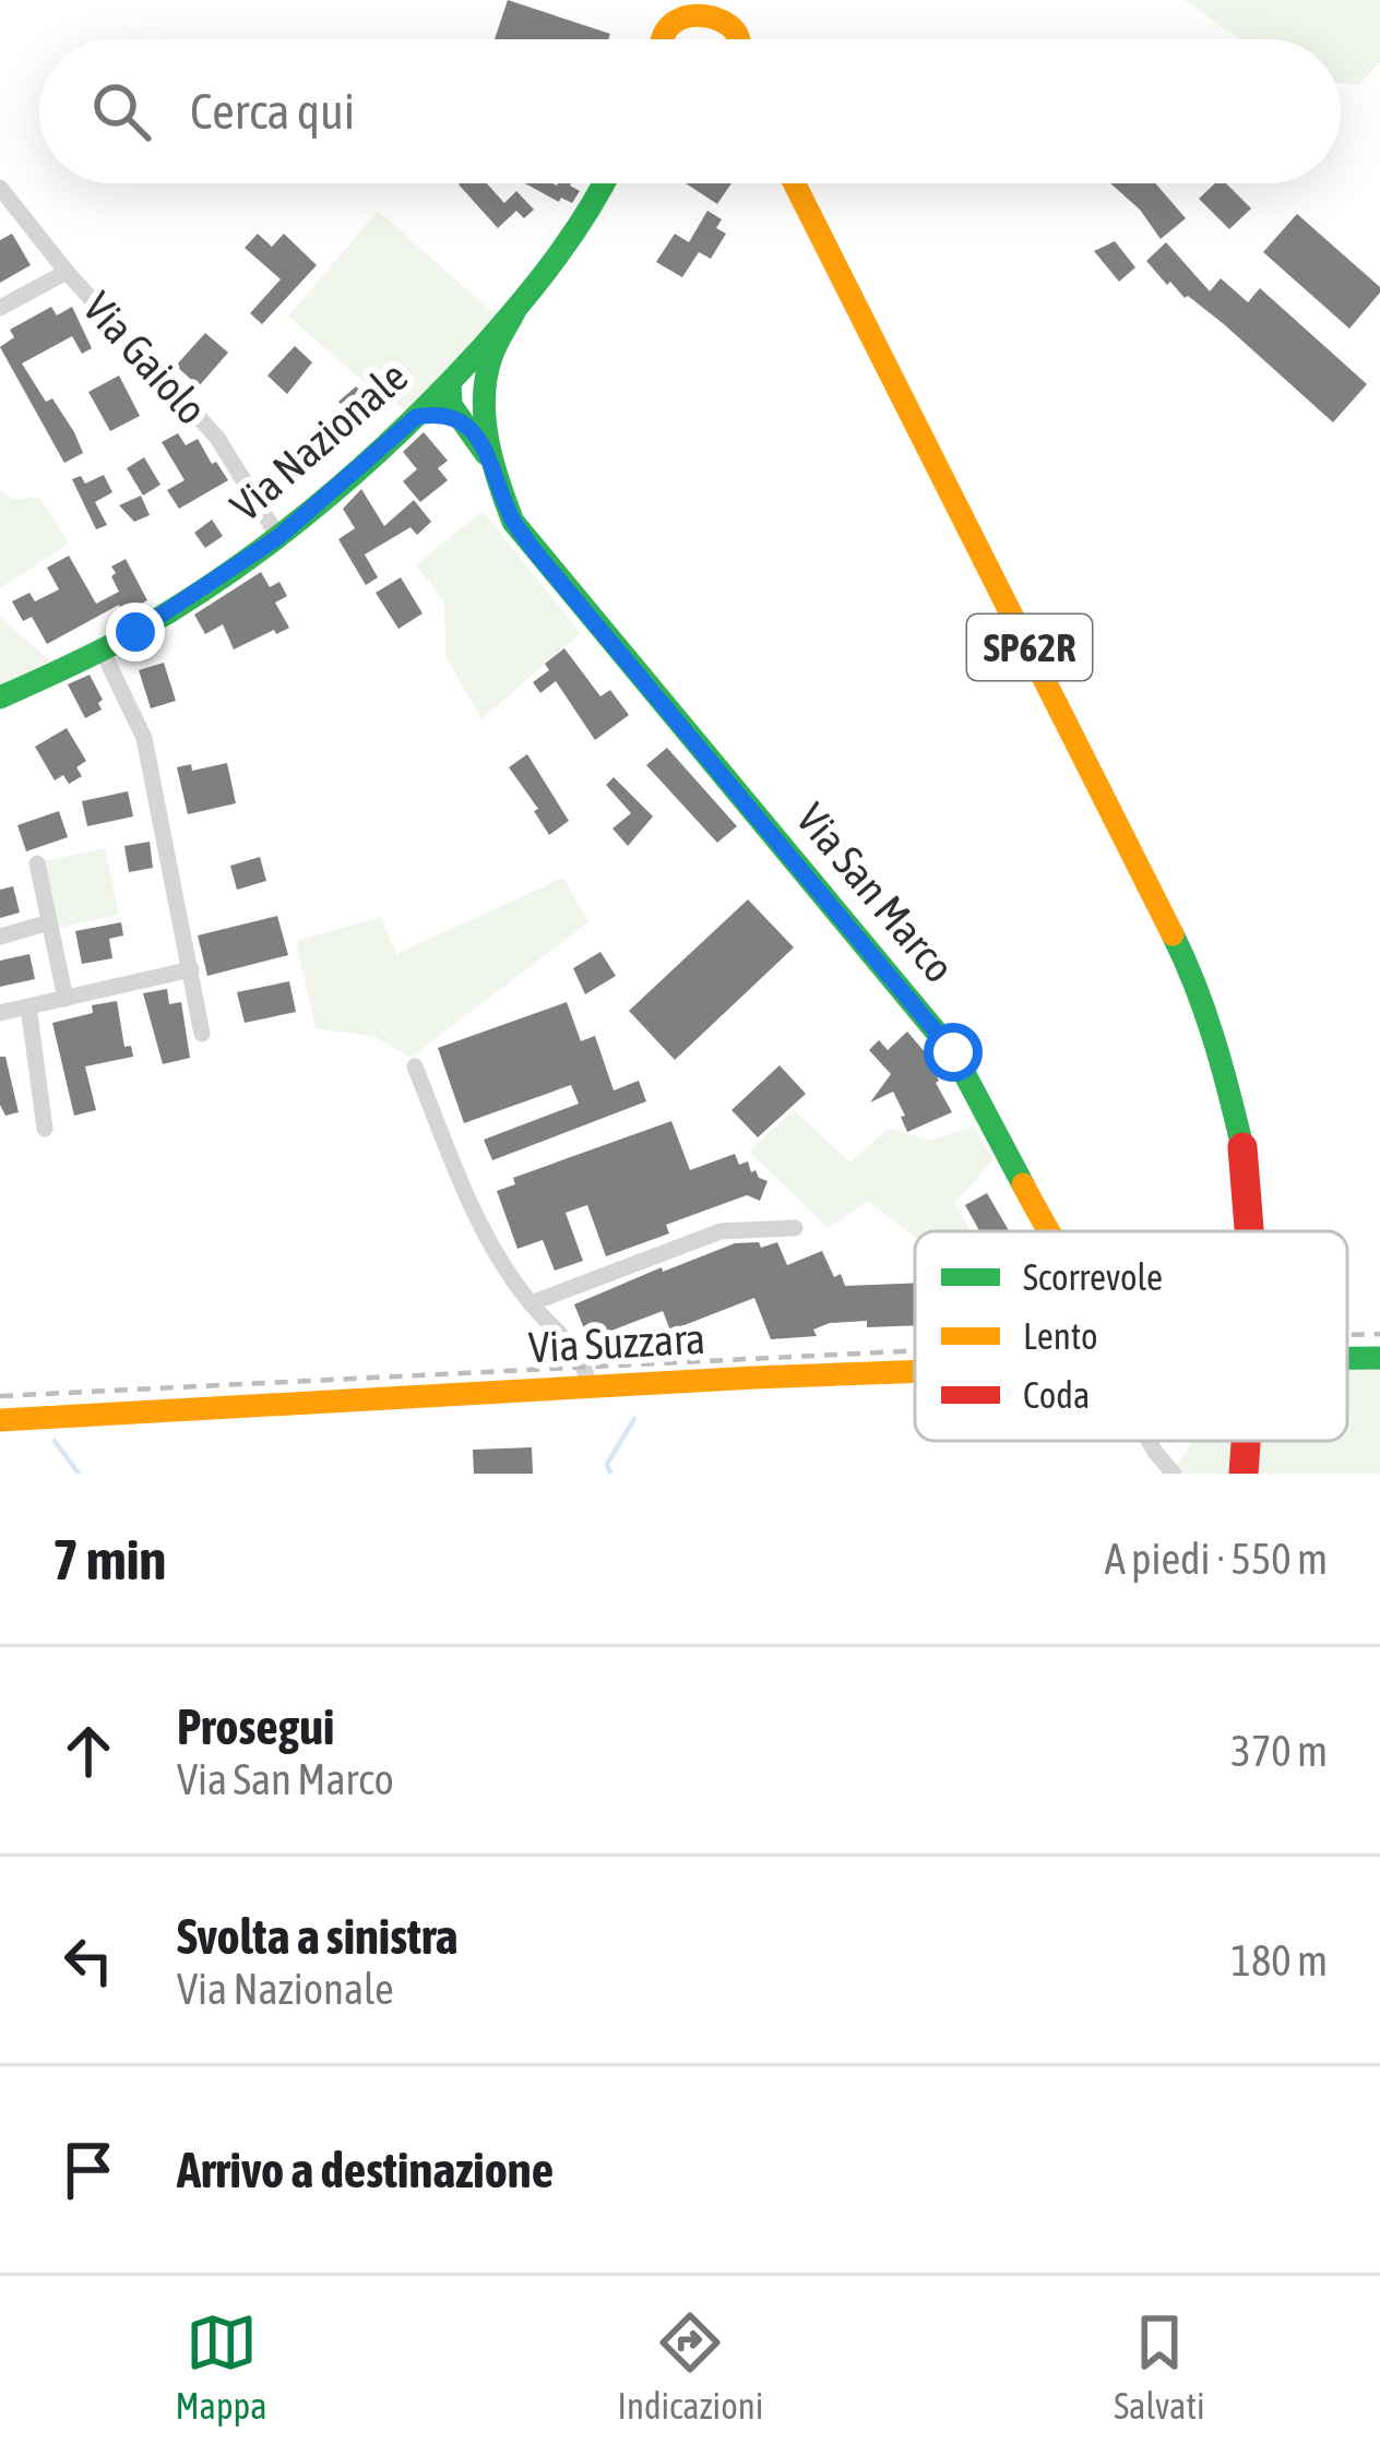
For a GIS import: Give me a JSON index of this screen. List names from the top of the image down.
{
  "streets": {
    "main road": [
      "Via Nazionale",
      "SP62R",
      "Via San Marco",
      "Via Suzzara"
    ],
    "street": ["Via Gaiolo"]
  },
  "crossings": [
    ["Via Gaiolo", "Via Nazionale"],
    ["Via Nazionale", "Via San Marco"]
  ],
  "legend": ["Scorrevole", "Lento", "Coda"],
  "page": {
    "search": "Cerca qui",
    "heading": ["7 min", "A piedi · 550 m"],
    "list": [
      ["Prosegui", "Via San Marco", "370 m"],
      ["Svolta a sinistra", "Via Nazionale", "180 m"],
      "Arrivo a destinazione"
    ],
    "nav": ["Mappa", "Indicazioni", "Salvati"]
  }
}
